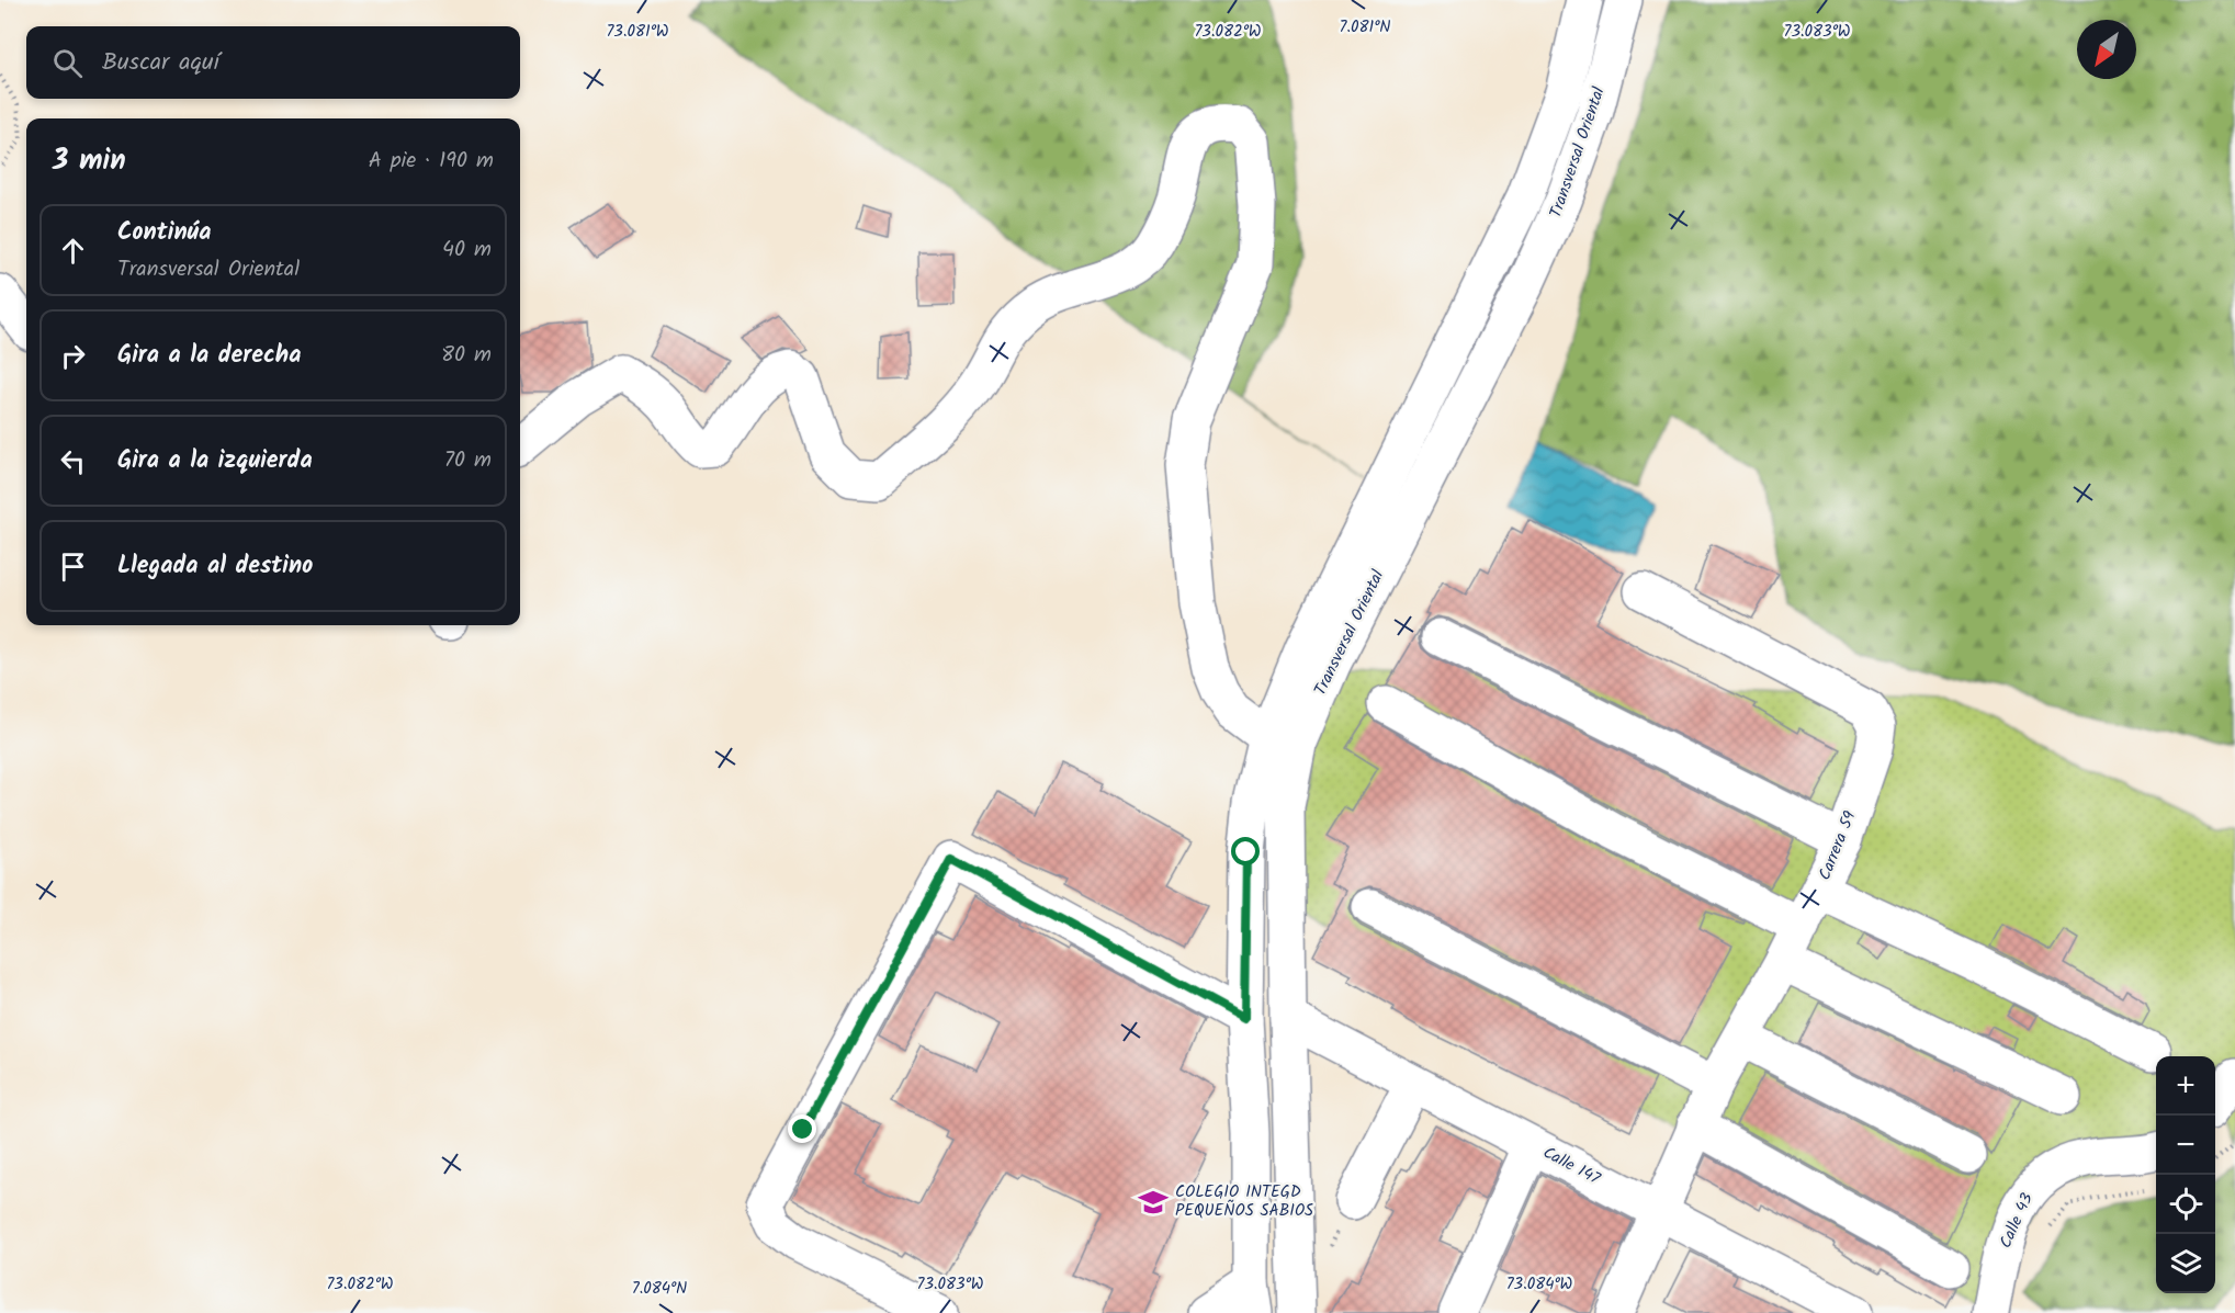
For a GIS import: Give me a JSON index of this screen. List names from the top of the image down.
{
  "streets": {
    "street": [
      "Transversal Oriental",
      "Carrera 59",
      "Calle 147",
      "Calle 43"
    ]
  },
  "crossings": [
    ["Transversal Oriental", "Calle 147"],
    ["Carrera 59", "Calle 147"]
  ],
  "places": {
    "school or university": ["COLEGIO INTEGD PEQUEÑOS SABIOS"]
  },
  "north": "bottom left",
  "page": {
    "search": "Buscar aquí",
    "heading": ["3 min", "A pie · 190 m"],
    "list": [
      ["Continúa", "Transversal Oriental", "40 m"],
      ["Gira a la derecha", "80 m"],
      ["Gira a la izquierda", "70 m"],
      "Llegada al destino"
    ],
    "map_buttons": ["+", "−"]
  },
  "coordinates": [
    "7.081°N",
    "73.081°W",
    "73.082°W",
    "73.083°W",
    "73.084°W",
    "7.084°N"
  ]
}
